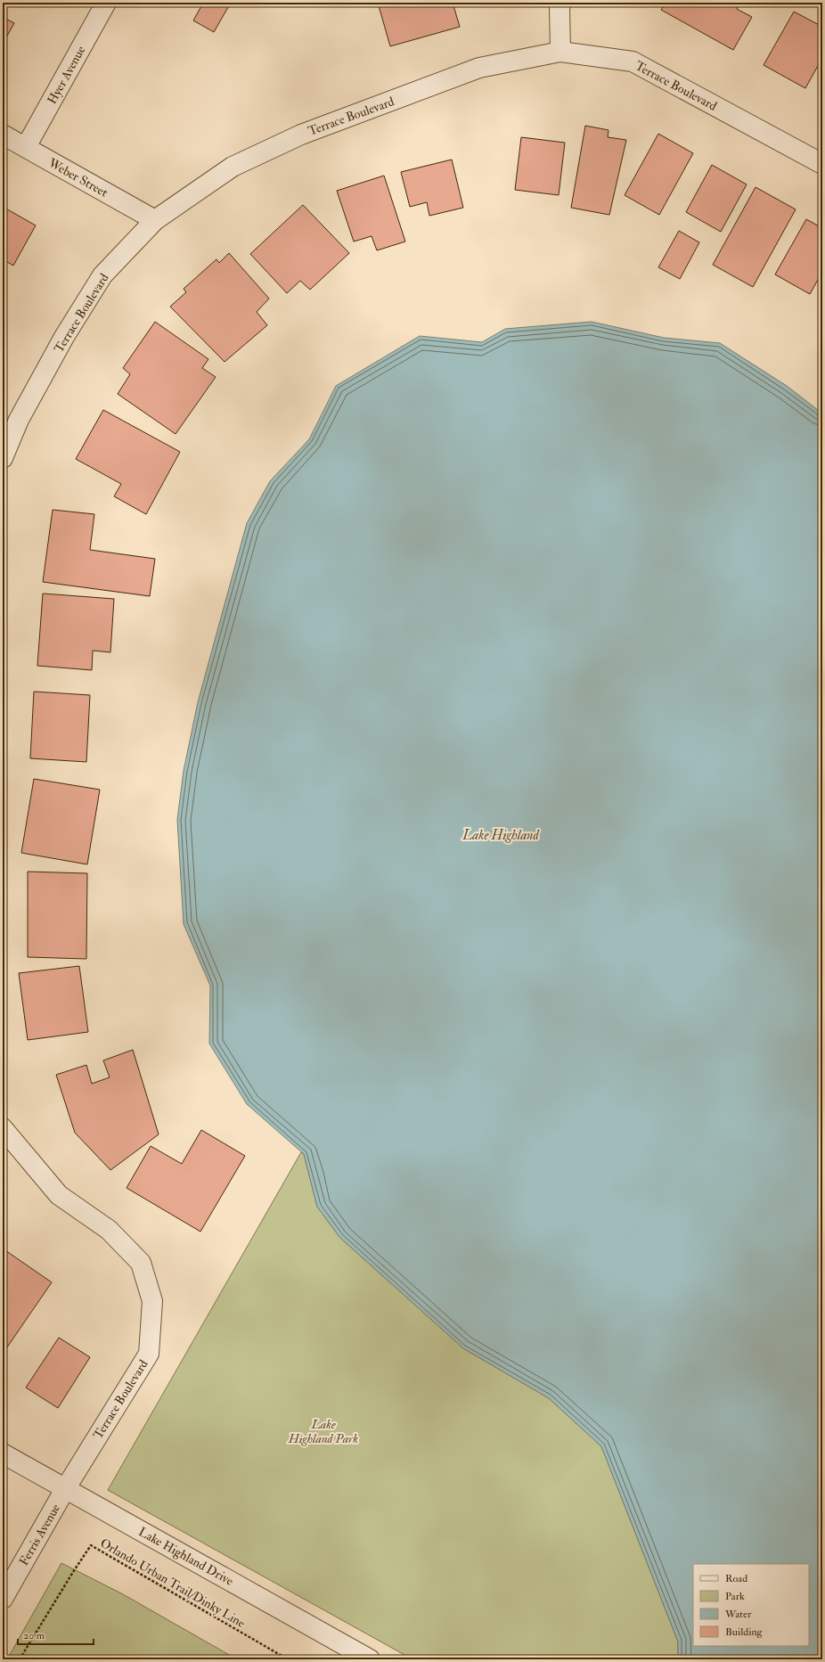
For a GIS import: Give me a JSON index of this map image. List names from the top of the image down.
{
  "streets": {
    "street": [
      "Hyer Avenue",
      "Terrace Boulevard",
      "Weber Street",
      "Ferris Avenue",
      "Lake Highland Drive"
    ],
    "path": ["Orlando Urban Trail/Dinky Line"]
  },
  "crossings": [
    ["Hyer Avenue", "Weber Street"],
    ["Terrace Boulevard", "Weber Street"],
    ["Terrace Boulevard", "Ferris Avenue"],
    ["Terrace Boulevard", "Lake Highland Drive"],
    ["Ferris Avenue", "Lake Highland Drive"]
  ],
  "water": ["Lake Highland"],
  "parks": ["Lake Highland Park"],
  "legend": [
    "Road",
    "Park",
    "Water",
    "Building"
  ],
  "scale_bar": "20 m"
}
